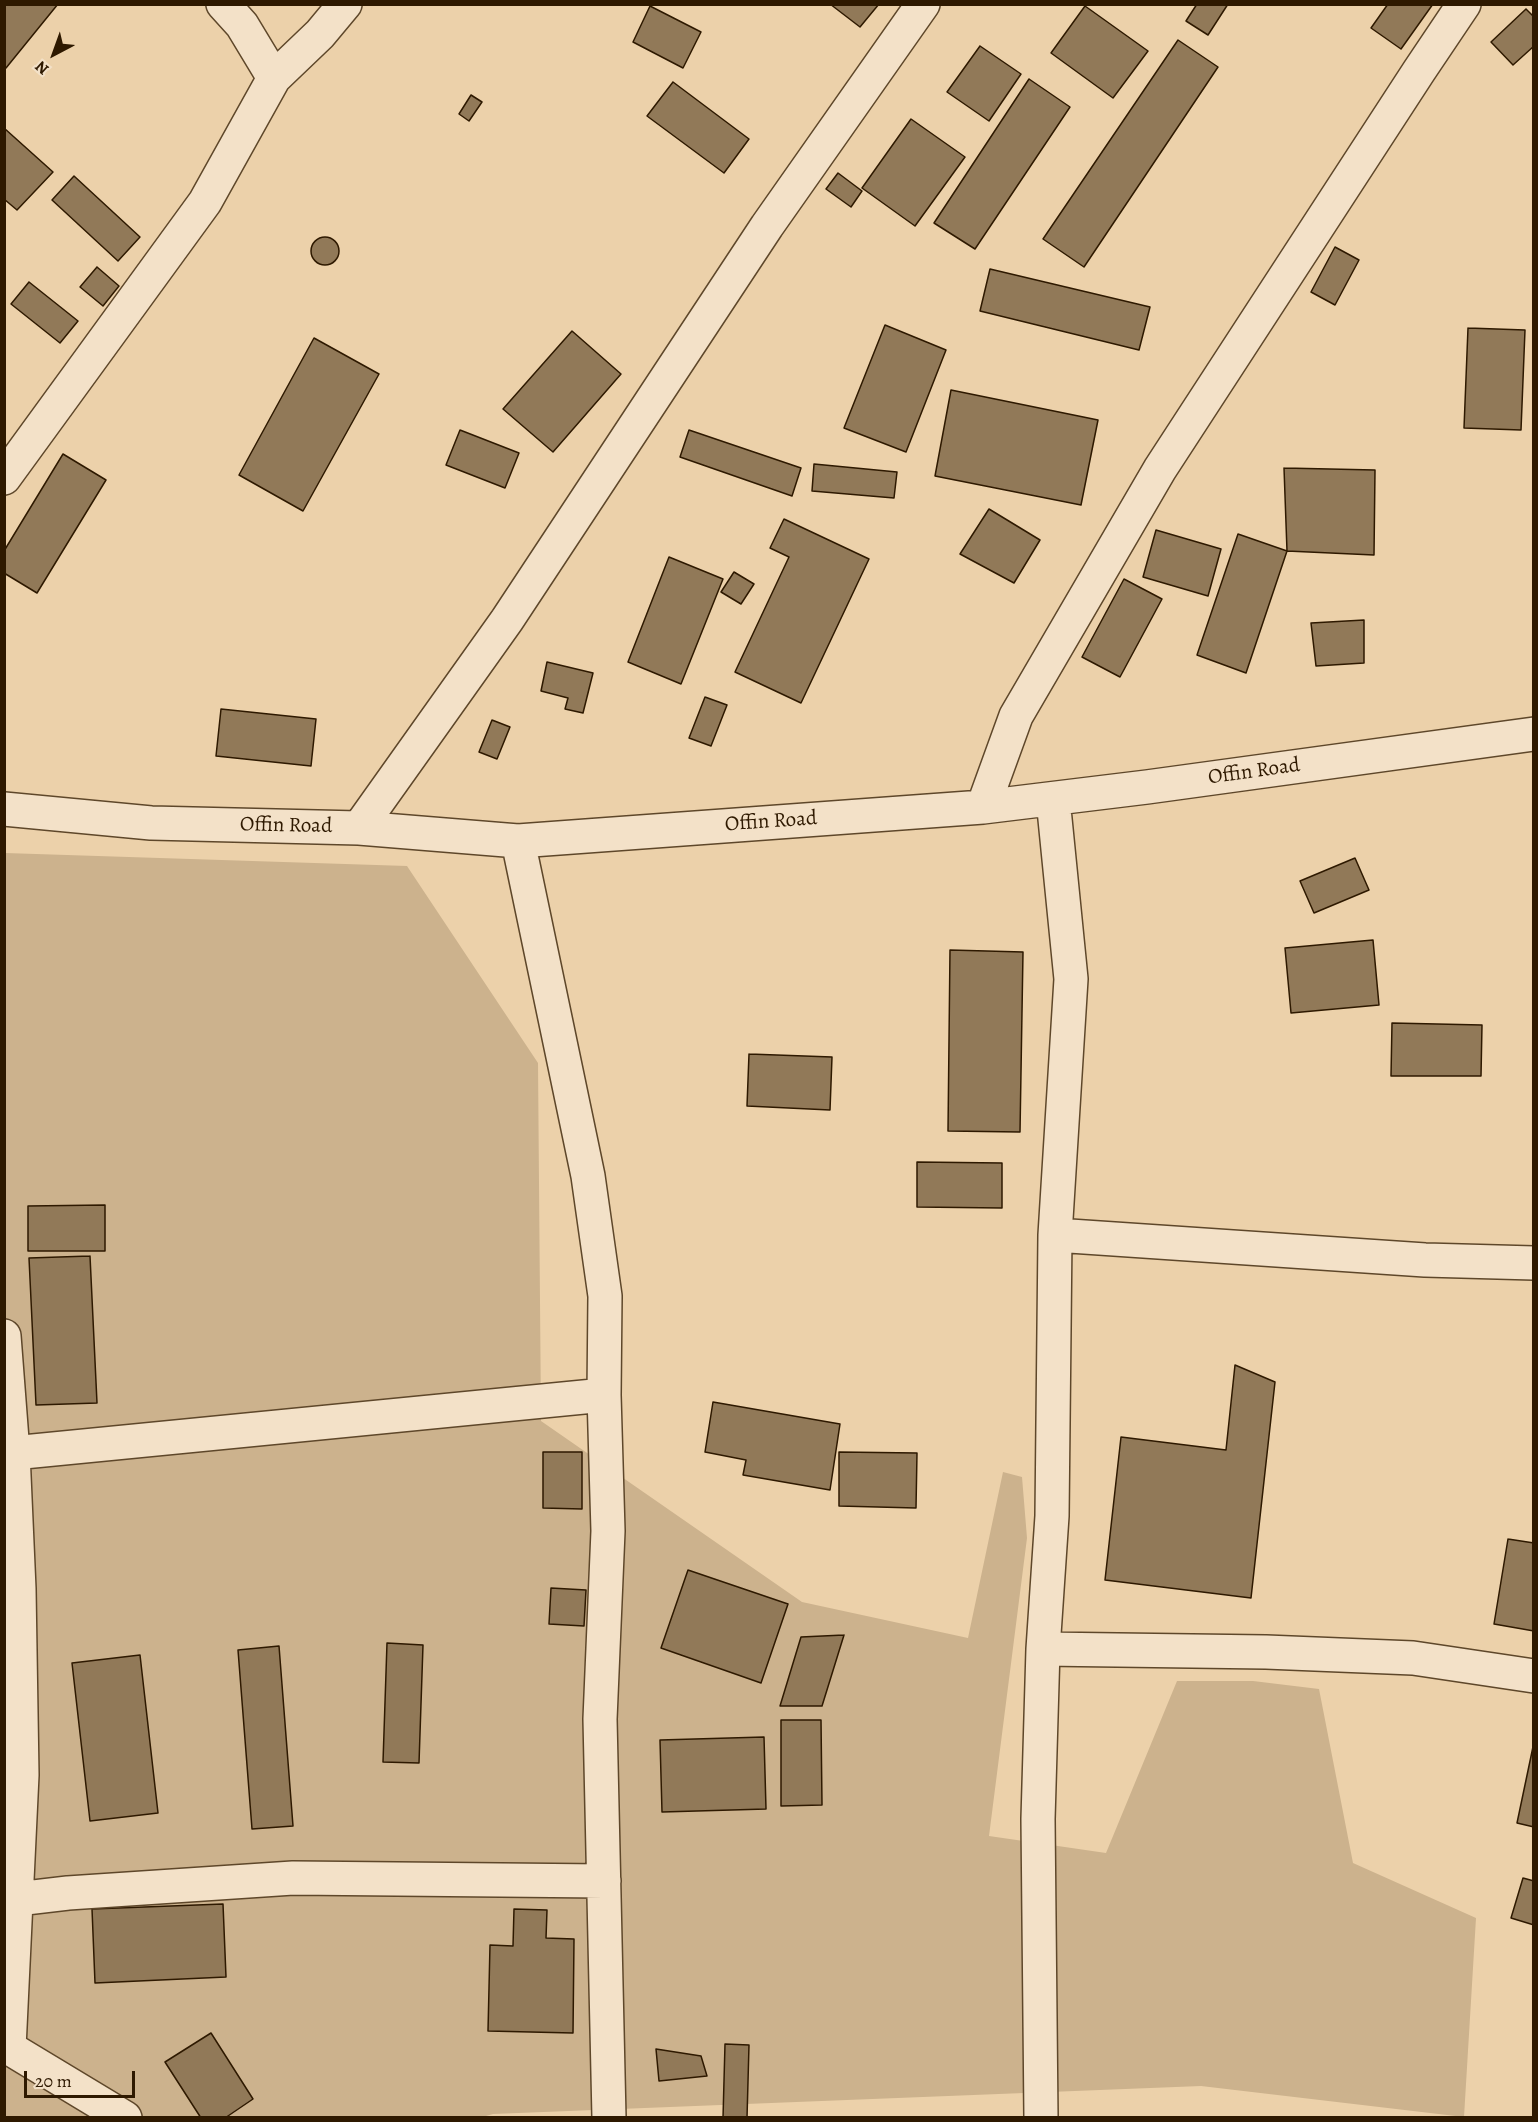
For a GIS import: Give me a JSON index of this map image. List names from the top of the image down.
{
  "streets": {
    "street": ["Offin Road"]
  },
  "scale_bar": "20 m",
  "north": "bottom left"
}
